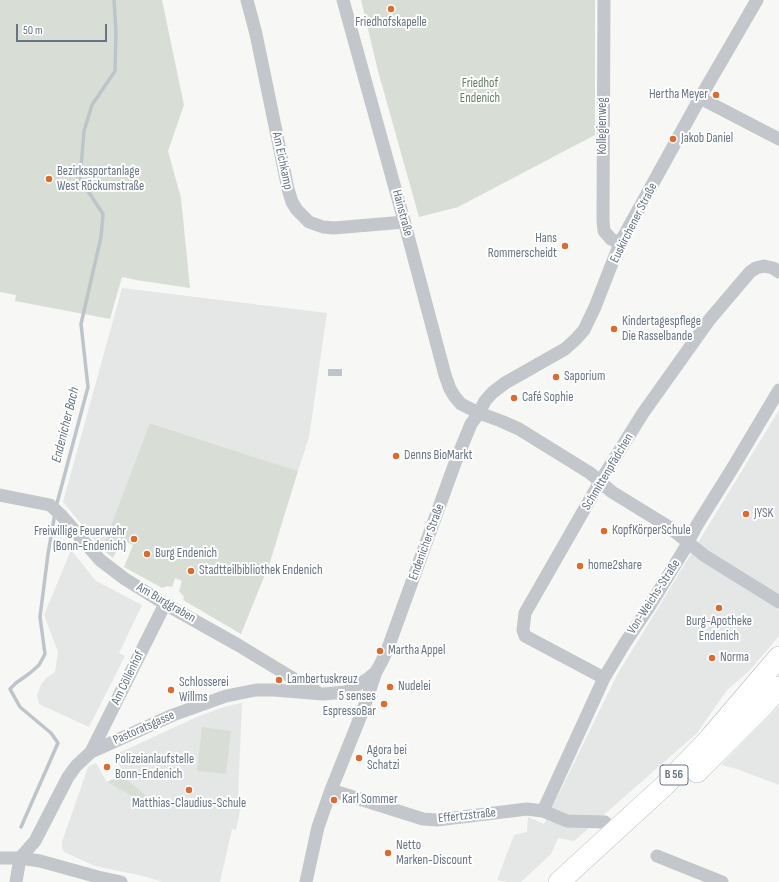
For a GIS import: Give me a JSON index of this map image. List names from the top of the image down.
{
  "streets": {
    "main road": ["B 56"],
    "street": [
      "Kollegienweg",
      "Am Eichkamp",
      "Hainstraße",
      "Euskirchener Straße",
      "Schmittenpfädchen",
      "Endenicher Straße",
      "Von-Weichs-Straße",
      "Am Burggraben",
      "Am Cöllenhof",
      "Pastoratsgasse",
      "Effertzstraße"
    ]
  },
  "crossings": [
    ["Kollegienweg", "Euskirchener Straße"],
    ["Am Eichkamp", "Hainstraße"],
    ["Hainstraße", "Euskirchener Straße"],
    ["Hainstraße", "Schmittenpfädchen"],
    ["Hainstraße", "Endenicher Straße"],
    ["Hainstraße", "Von-Weichs-Straße"],
    ["Euskirchener Straße", "Endenicher Straße"],
    ["Schmittenpfädchen", "Von-Weichs-Straße"],
    ["Endenicher Straße", "Am Burggraben"],
    ["Endenicher Straße", "Effertzstraße"],
    ["Von-Weichs-Straße", "Effertzstraße"],
    ["Am Burggraben", "Am Cöllenhof"],
    ["Am Burggraben", "Pastoratsgasse"],
    ["Am Cöllenhof", "Pastoratsgasse"]
  ],
  "water": ["Endenicher Bach"],
  "parks": ["Friedhof Endenich"],
  "places": [
    "Friedhofskapelle",
    "Hertha Meyer",
    "Jakob Daniel",
    "Bezirkssportanlage West Röckumstraße",
    "Hans Rommerscheidt",
    "Kindertagespflege Die Rasselbande",
    "Saporium",
    "Café Sophie",
    "Denns BioMarkt",
    "JYSK",
    "KopfKörperSchule",
    "Freiwillige Feuerwehr (Bonn-Endenich)",
    "Burg Endenich",
    "home2share",
    "Stadtteilbibliothek Endenich",
    "Burg-Apotheke Endenich",
    "Martha Appel",
    "Norma",
    "Lambertuskreuz",
    "Nudelei",
    "Schlosserei Willms",
    "5 senses EspressoBar",
    "Agora bei Schatzi",
    "Polizeianlaufstelle Bonn-Endenich",
    "Matthias-Claudius-Schule",
    "Karl Sommer",
    "Netto Marken-Discount"
  ],
  "scale_bar": "50 m"
}
